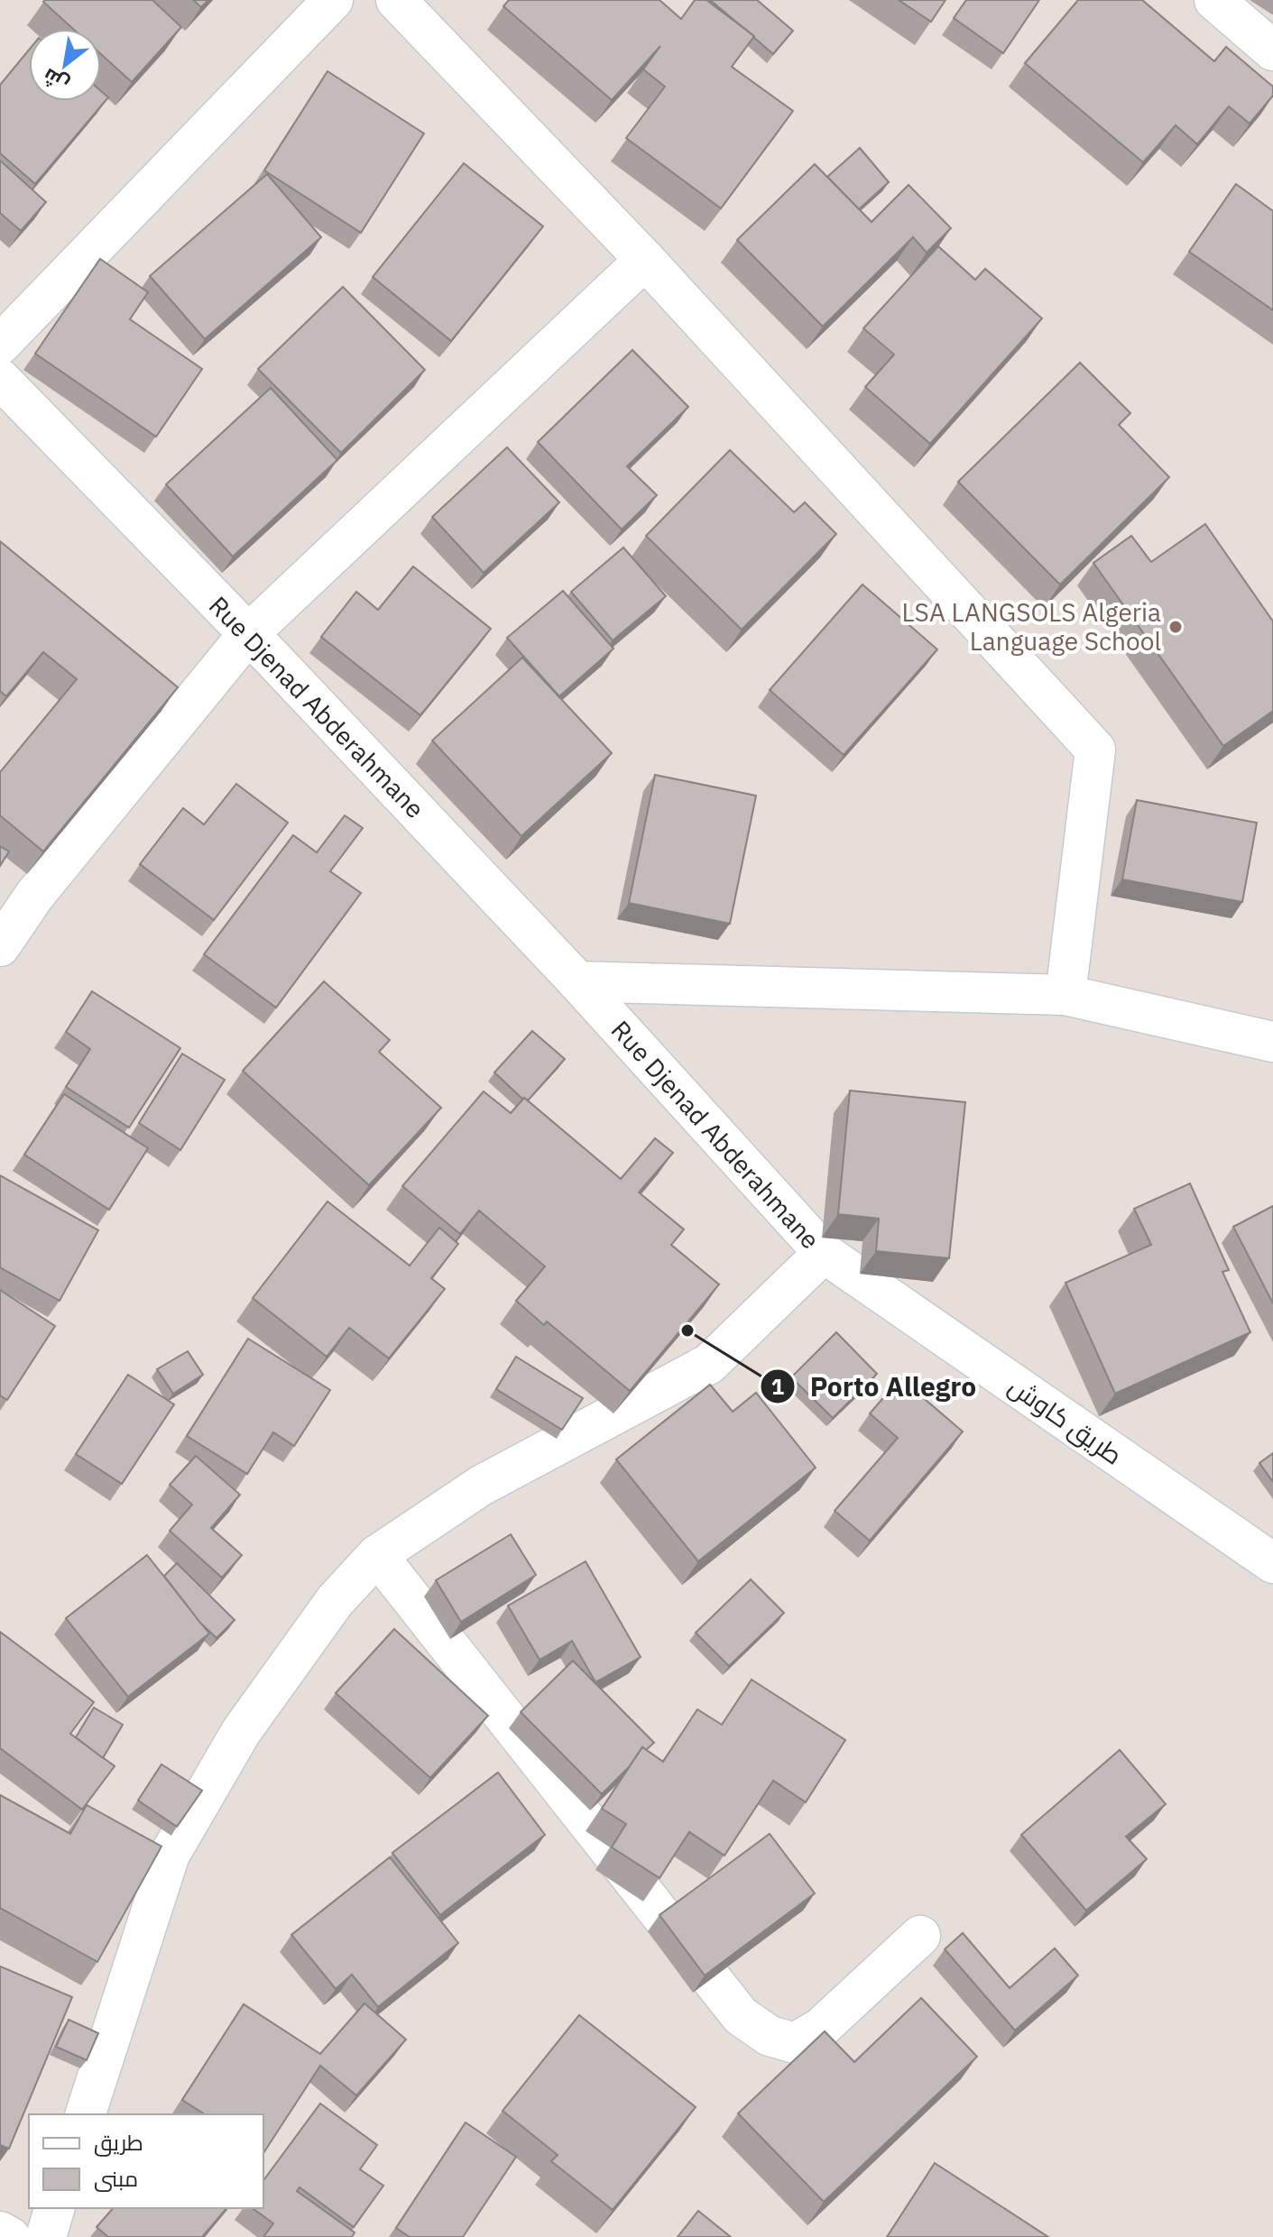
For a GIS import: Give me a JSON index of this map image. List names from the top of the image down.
{
  "streets": {
    "street": ["Rue Djenad Abderahmane", "طريق كاوش"]
  },
  "crossings": [
    ["Rue Djenad Abderahmane", "طريق كاوش"]
  ],
  "places": ["LSA LANGSOLS Algeria Language School", "Porto Allegro"],
  "legend": ["طريق", "مبنى"],
  "north": "bottom left"
}
